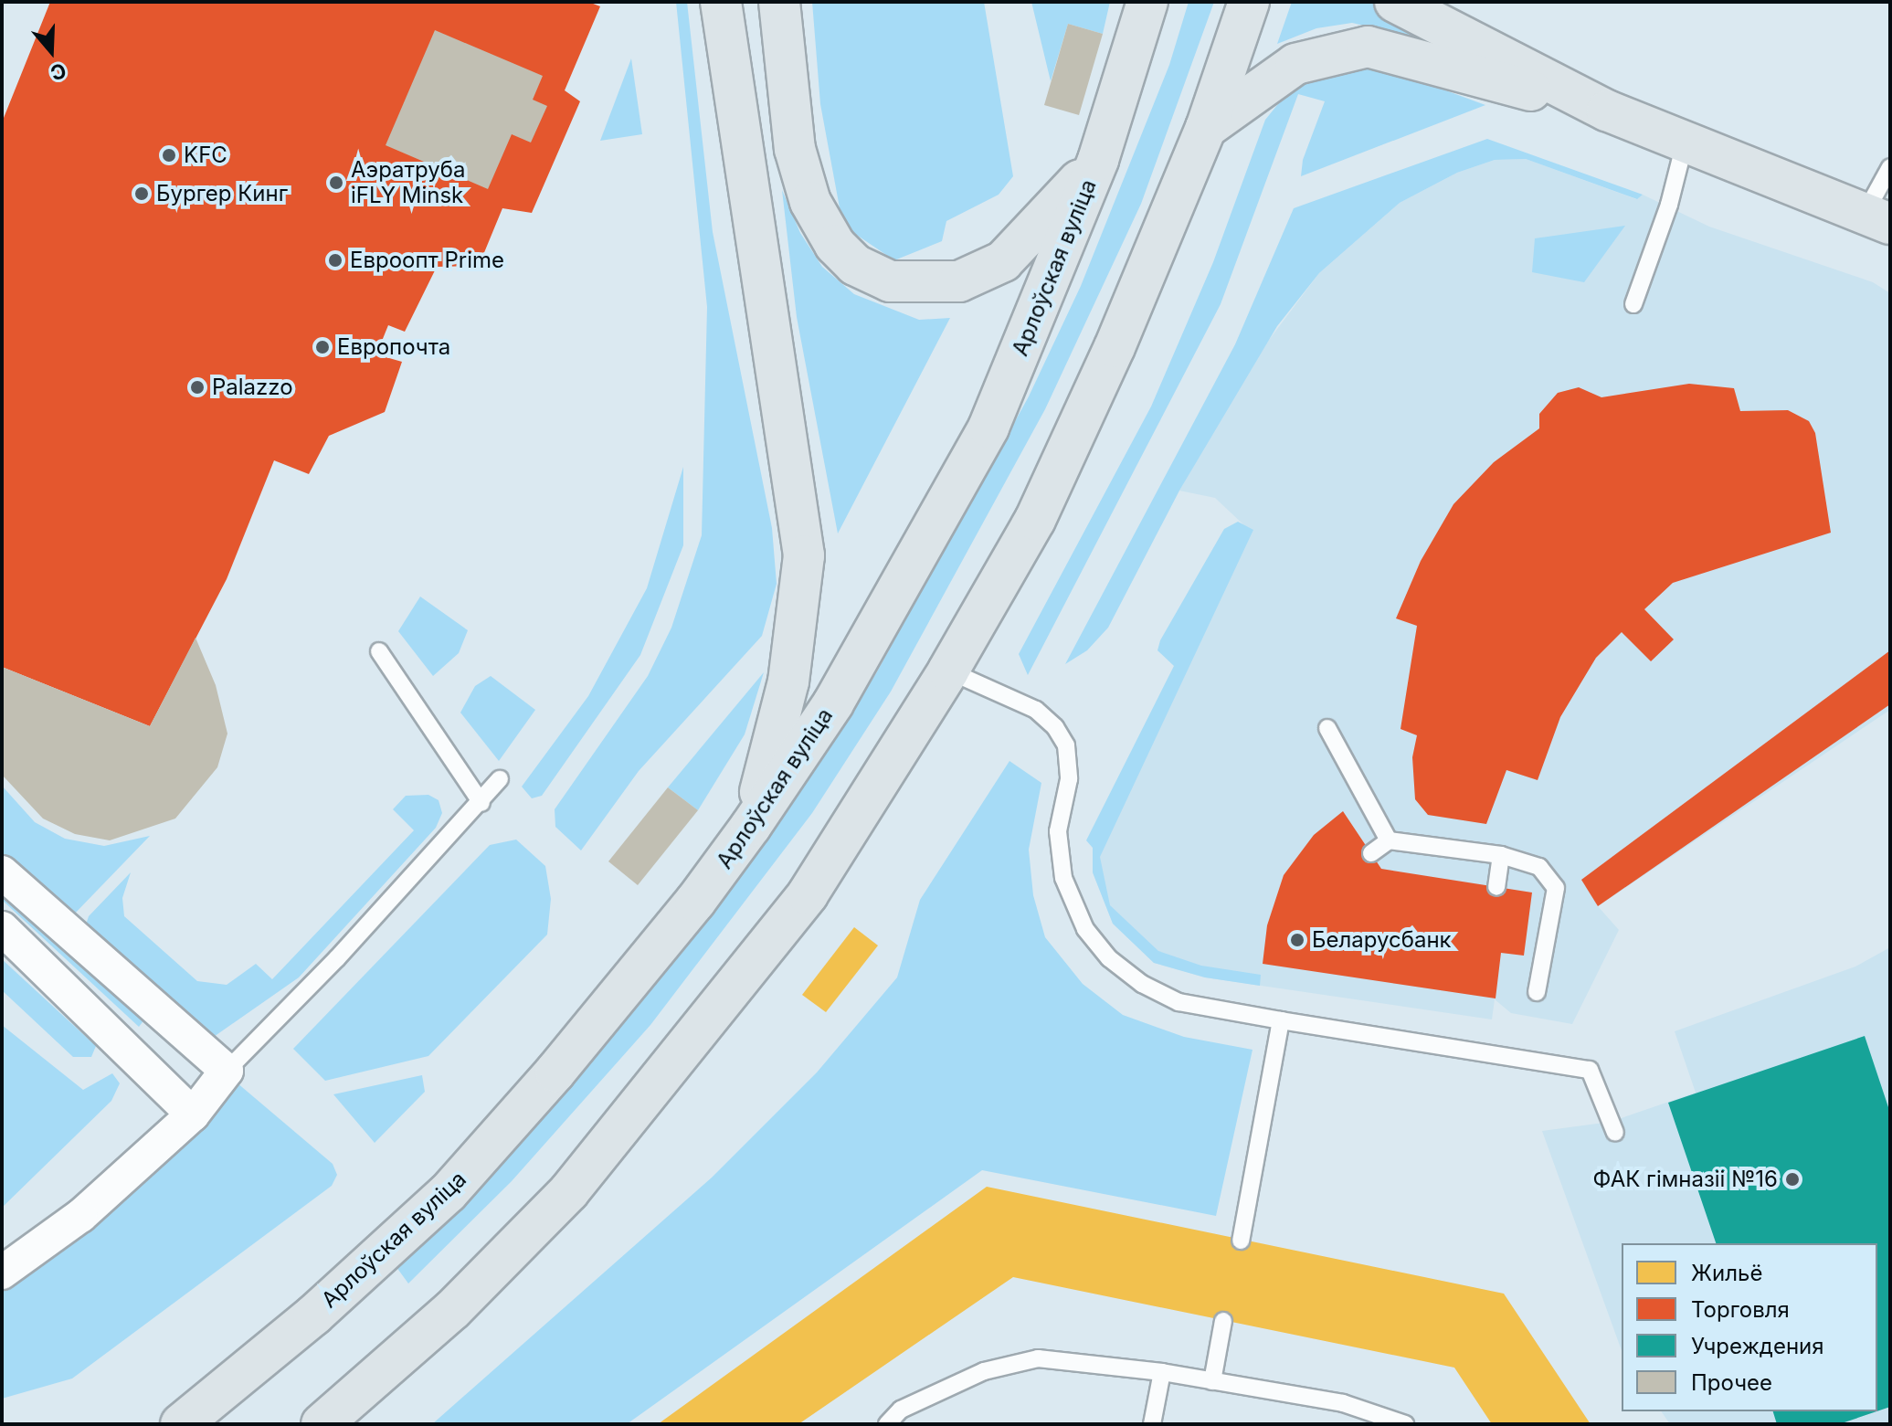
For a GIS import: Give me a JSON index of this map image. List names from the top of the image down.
{
  "streets": {
    "main road": ["Арлоўская вуліца"]
  },
  "places": [
    "KFC",
    "Аэратруба iFLY Minsk",
    "Бургер Кинг",
    "Евроопт Prime",
    "Европочта",
    "Palazzo",
    "Беларусбанк",
    "ФАК гімназіі №16"
  ],
  "legend": [
    "Жильё",
    "Торговля",
    "Учреждения",
    "Прочее"
  ],
  "north": "bottom"
}
